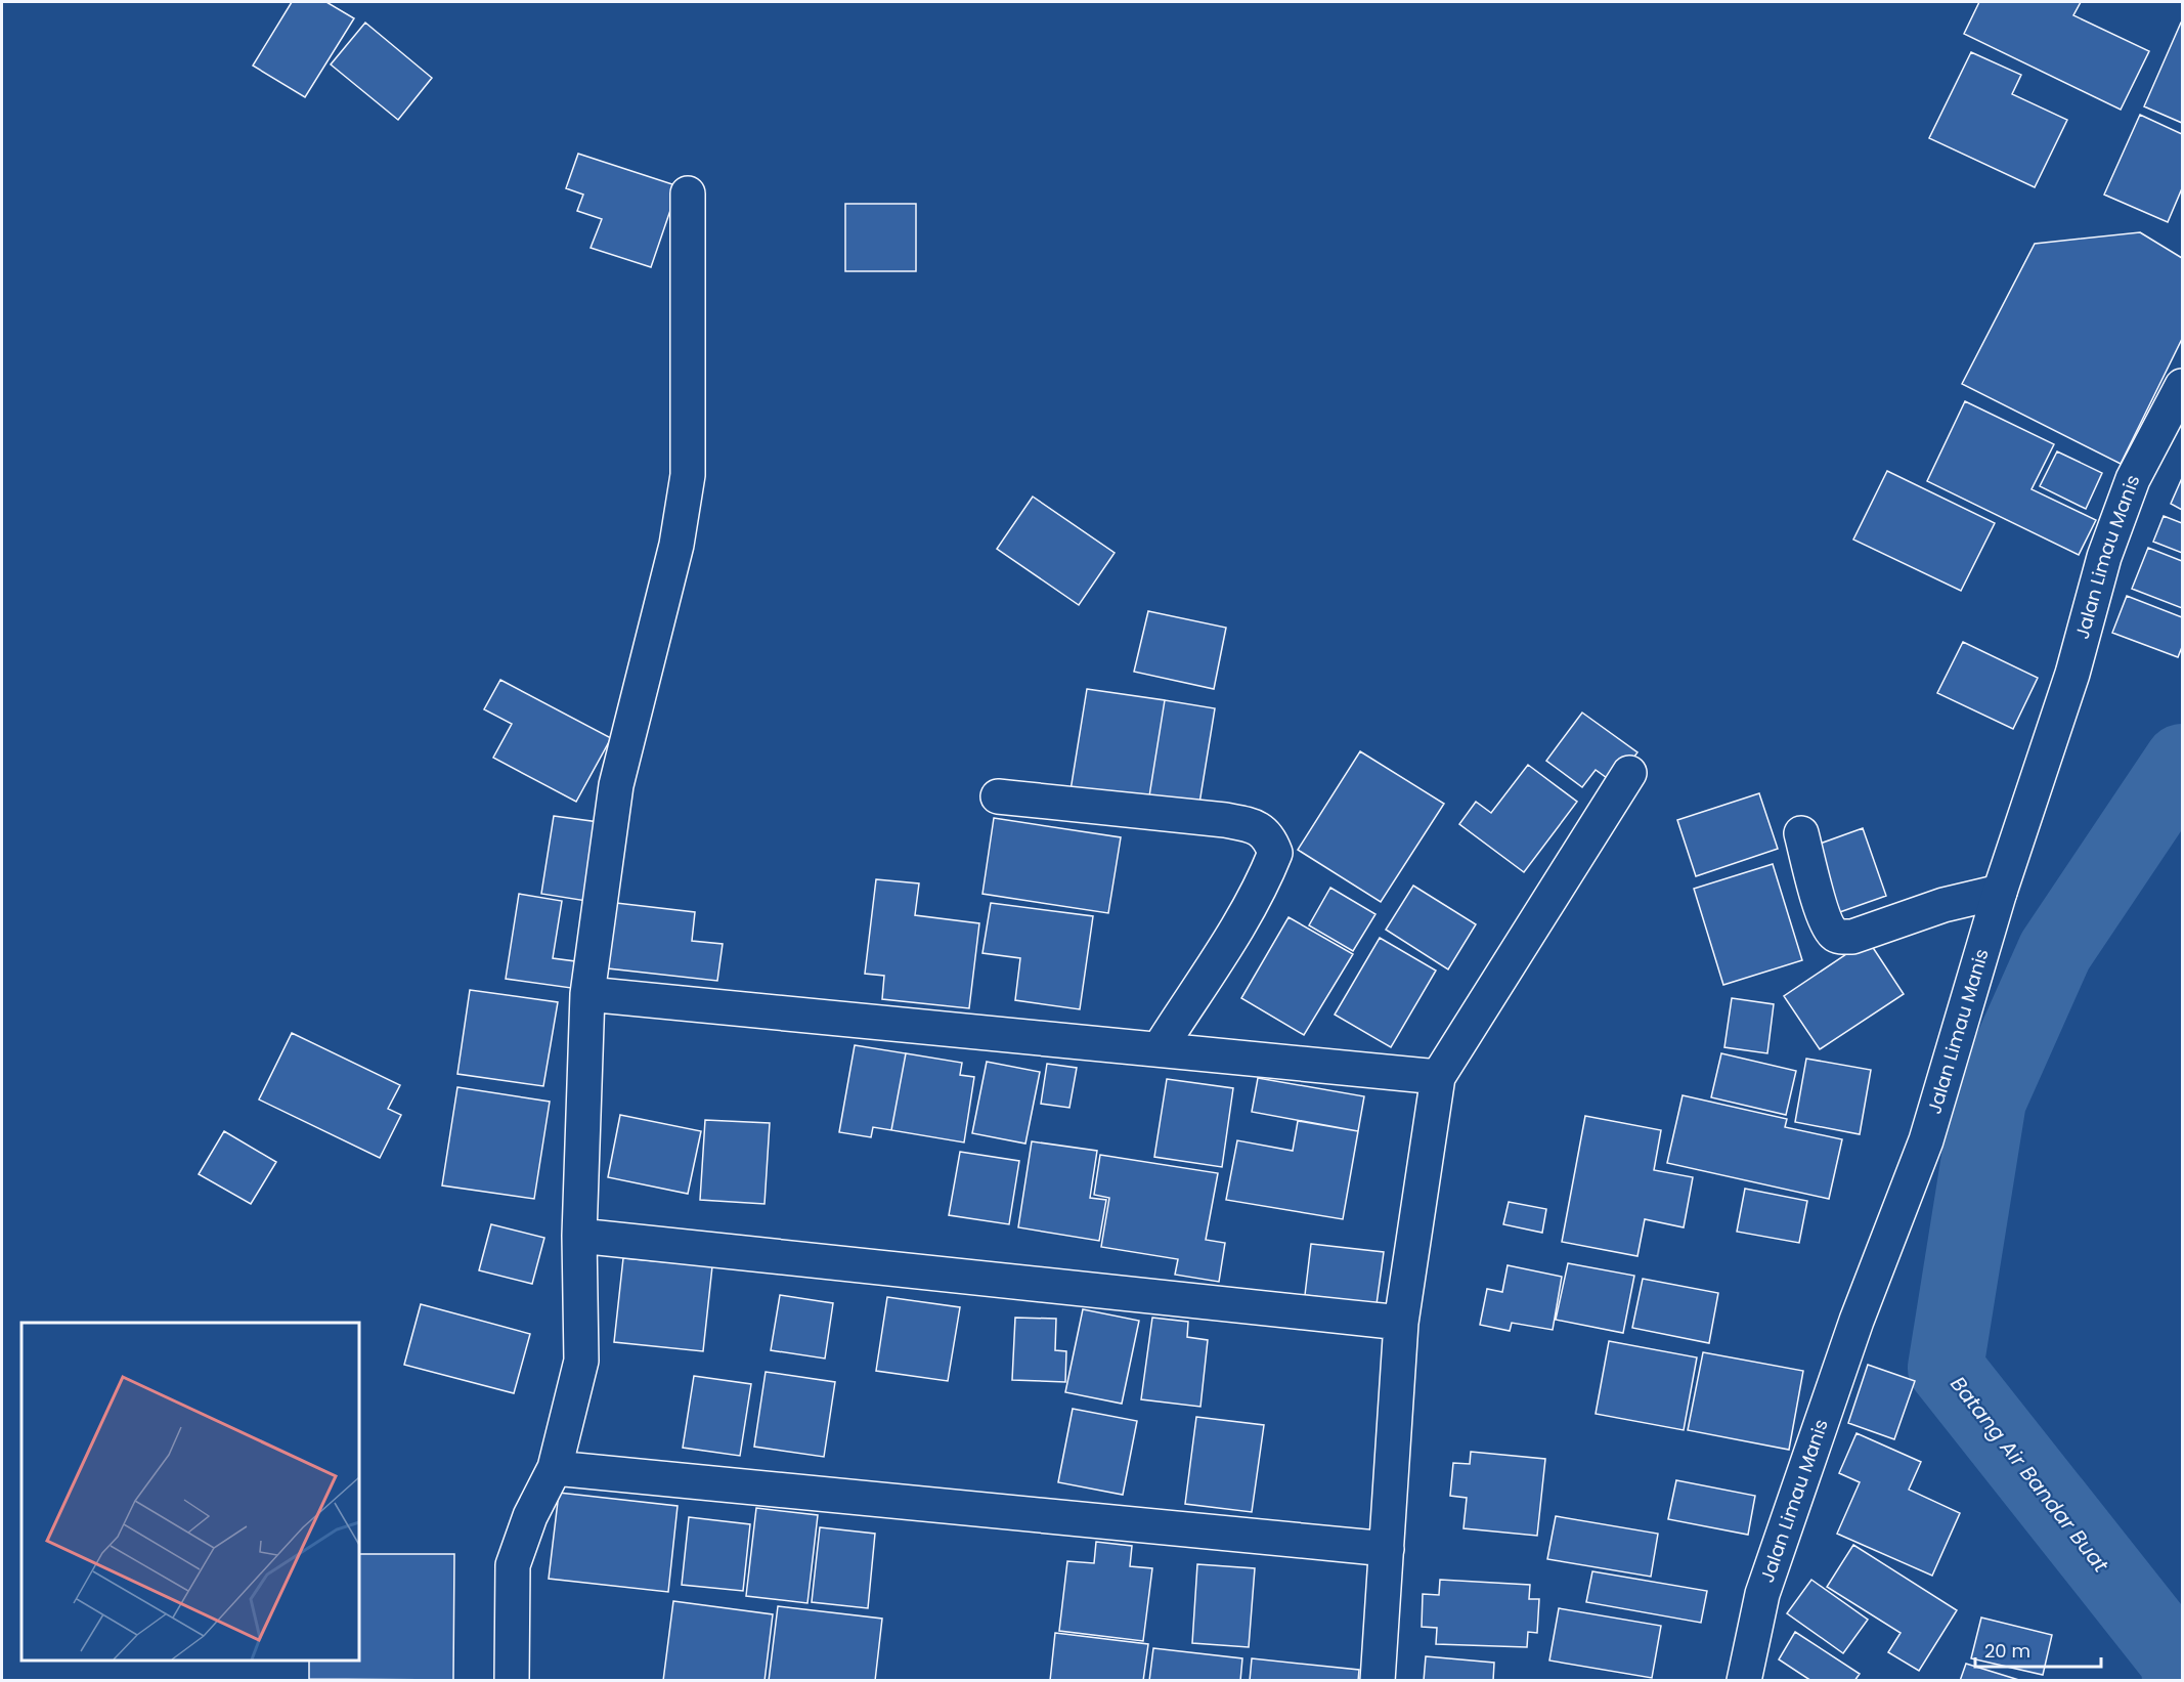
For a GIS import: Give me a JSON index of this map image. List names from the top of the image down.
{
  "streets": {
    "street": ["Jalan Limau Manis"]
  },
  "water": ["Batang Air Bandar Buat"],
  "scale_bar": "20 m"
}
